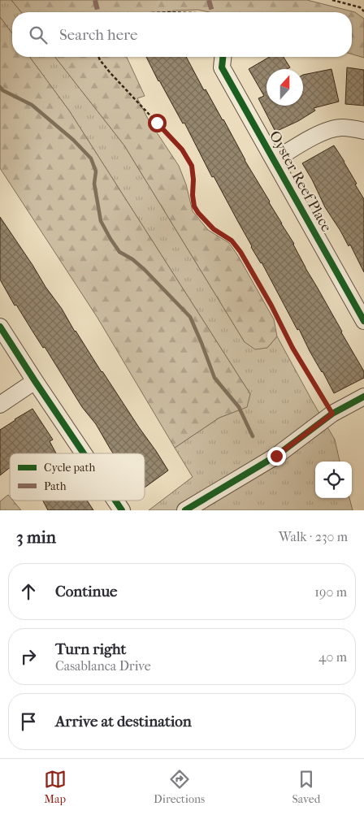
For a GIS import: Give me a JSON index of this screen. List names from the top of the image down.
{
  "streets": {
    "street": ["Oyster Reef Place"]
  },
  "legend": ["Cycle path", "Path"],
  "north": "top",
  "page": {
    "search": "Search here",
    "heading": ["3 min", "Walk · 230 m"],
    "list": [
      ["Continue", "190 m"],
      ["Turn right", "Casablanca Drive", "40 m"],
      "Arrive at destination"
    ],
    "nav": ["Map", "Directions", "Saved"]
  }
}
